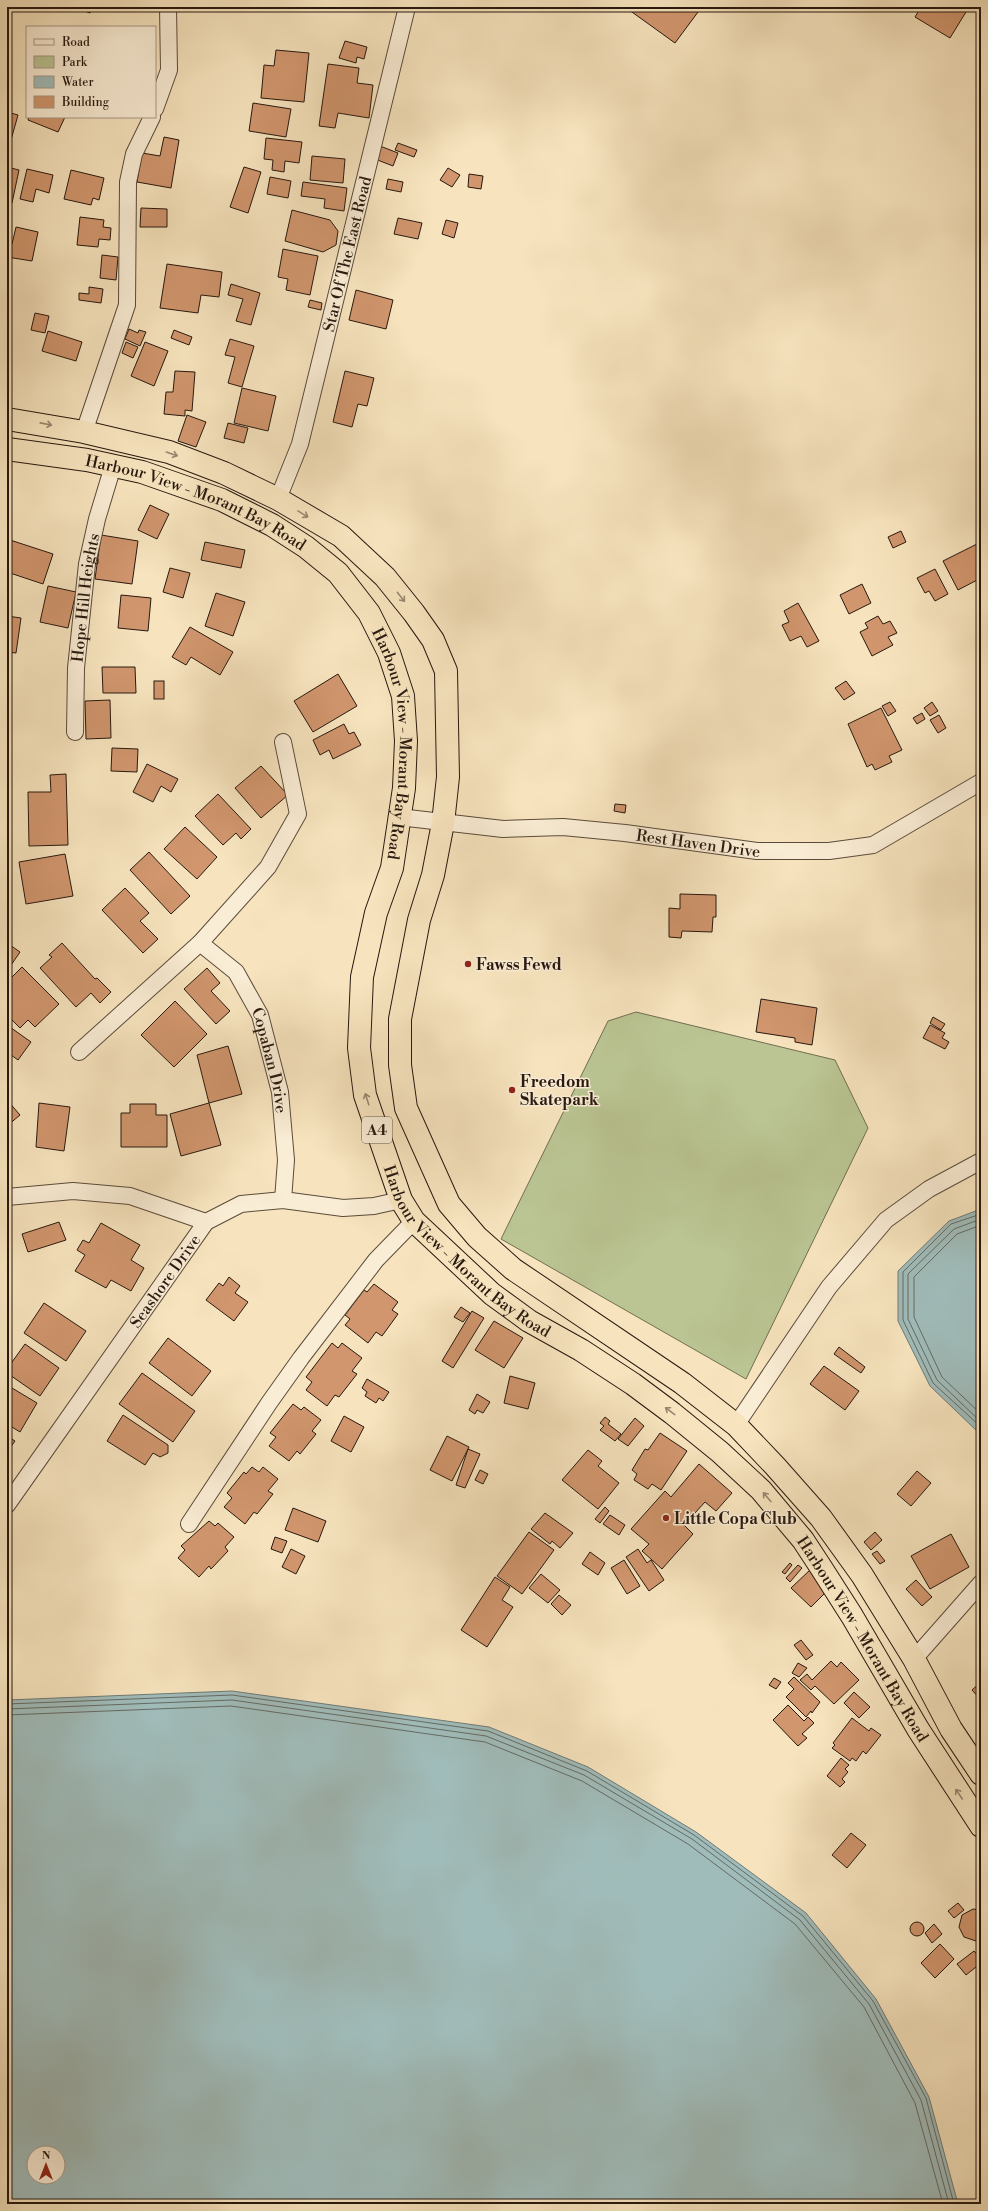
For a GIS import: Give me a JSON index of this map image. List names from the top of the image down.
{
  "streets": {
    "highway": ["Harbour View - Morant Bay Road", "A4"],
    "street": [
      "Star Of The East Road",
      "Hope Hill Heights",
      "Rest Haven Drive",
      "Copaban Drive",
      "Seashore Drive"
    ]
  },
  "crossings": [
    ["Star Of The East Road", "Harbour View - Morant Bay Road"],
    ["Harbour View - Morant Bay Road", "Hope Hill Heights"],
    ["Harbour View - Morant Bay Road", "Rest Haven Drive"],
    ["Harbour View - Morant Bay Road", "Seashore Drive"],
    ["Copaban Drive", "Seashore Drive"]
  ],
  "places": ["Fawss Fewd", "Freedom Skatepark", "Little Copa Club"],
  "legend": [
    "Road",
    "Park",
    "Water",
    "Building"
  ],
  "north": "top"
}
